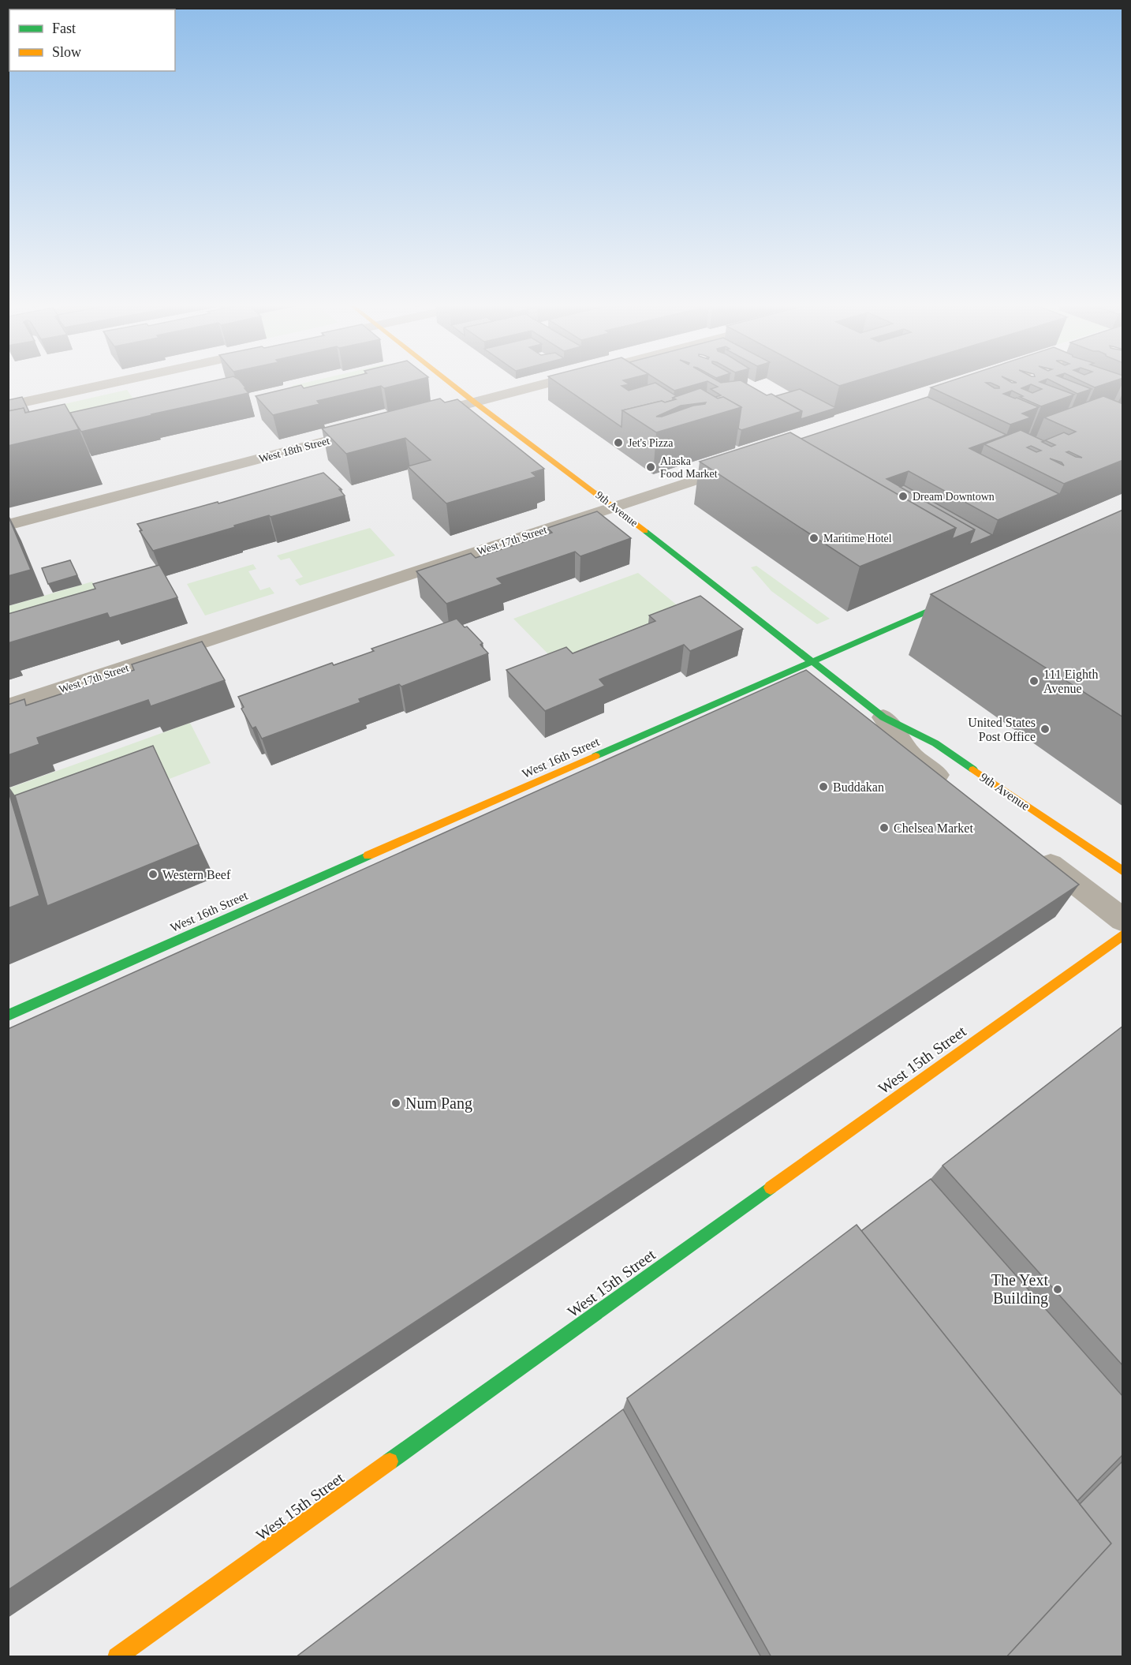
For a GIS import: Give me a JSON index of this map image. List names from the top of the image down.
{
  "streets": {
    "main road": ["9th Avenue", "West 16th Street", "West 15th Street"],
    "street": ["West 18th Street", "West 17th Street"]
  },
  "crossings": [
    ["9th Avenue", "West 17th Street"],
    ["9th Avenue", "West 16th Street"]
  ],
  "places": [
    "Jet's Pizza",
    "Alaska Food Market",
    "Dream Downtown",
    "Maritime Hotel",
    "111 Eighth Avenue",
    "United States Post Office",
    "Buddakan",
    "Chelsea Market",
    "Western Beef",
    "Num Pang",
    "The Yext Building"
  ],
  "legend": ["Fast", "Slow"]
}
